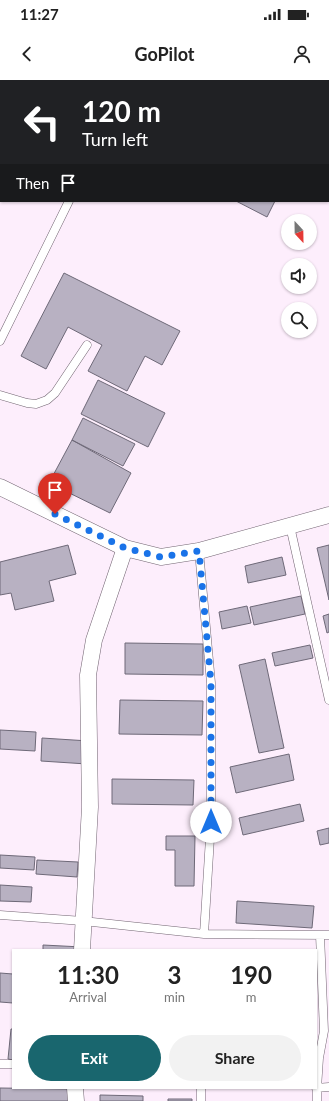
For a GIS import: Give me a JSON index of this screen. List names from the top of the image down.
{
  "north": "bottom",
  "page": {
    "status": "11:27",
    "header": "GoPilot",
    "turn": ["120 m", "Turn left"],
    "then": "Then",
    "eta": [
      "11:30",
      "Arrival",
      "3",
      "min",
      "190",
      "m"
    ],
    "buttons": ["Exit", "Share"]
  }
}
